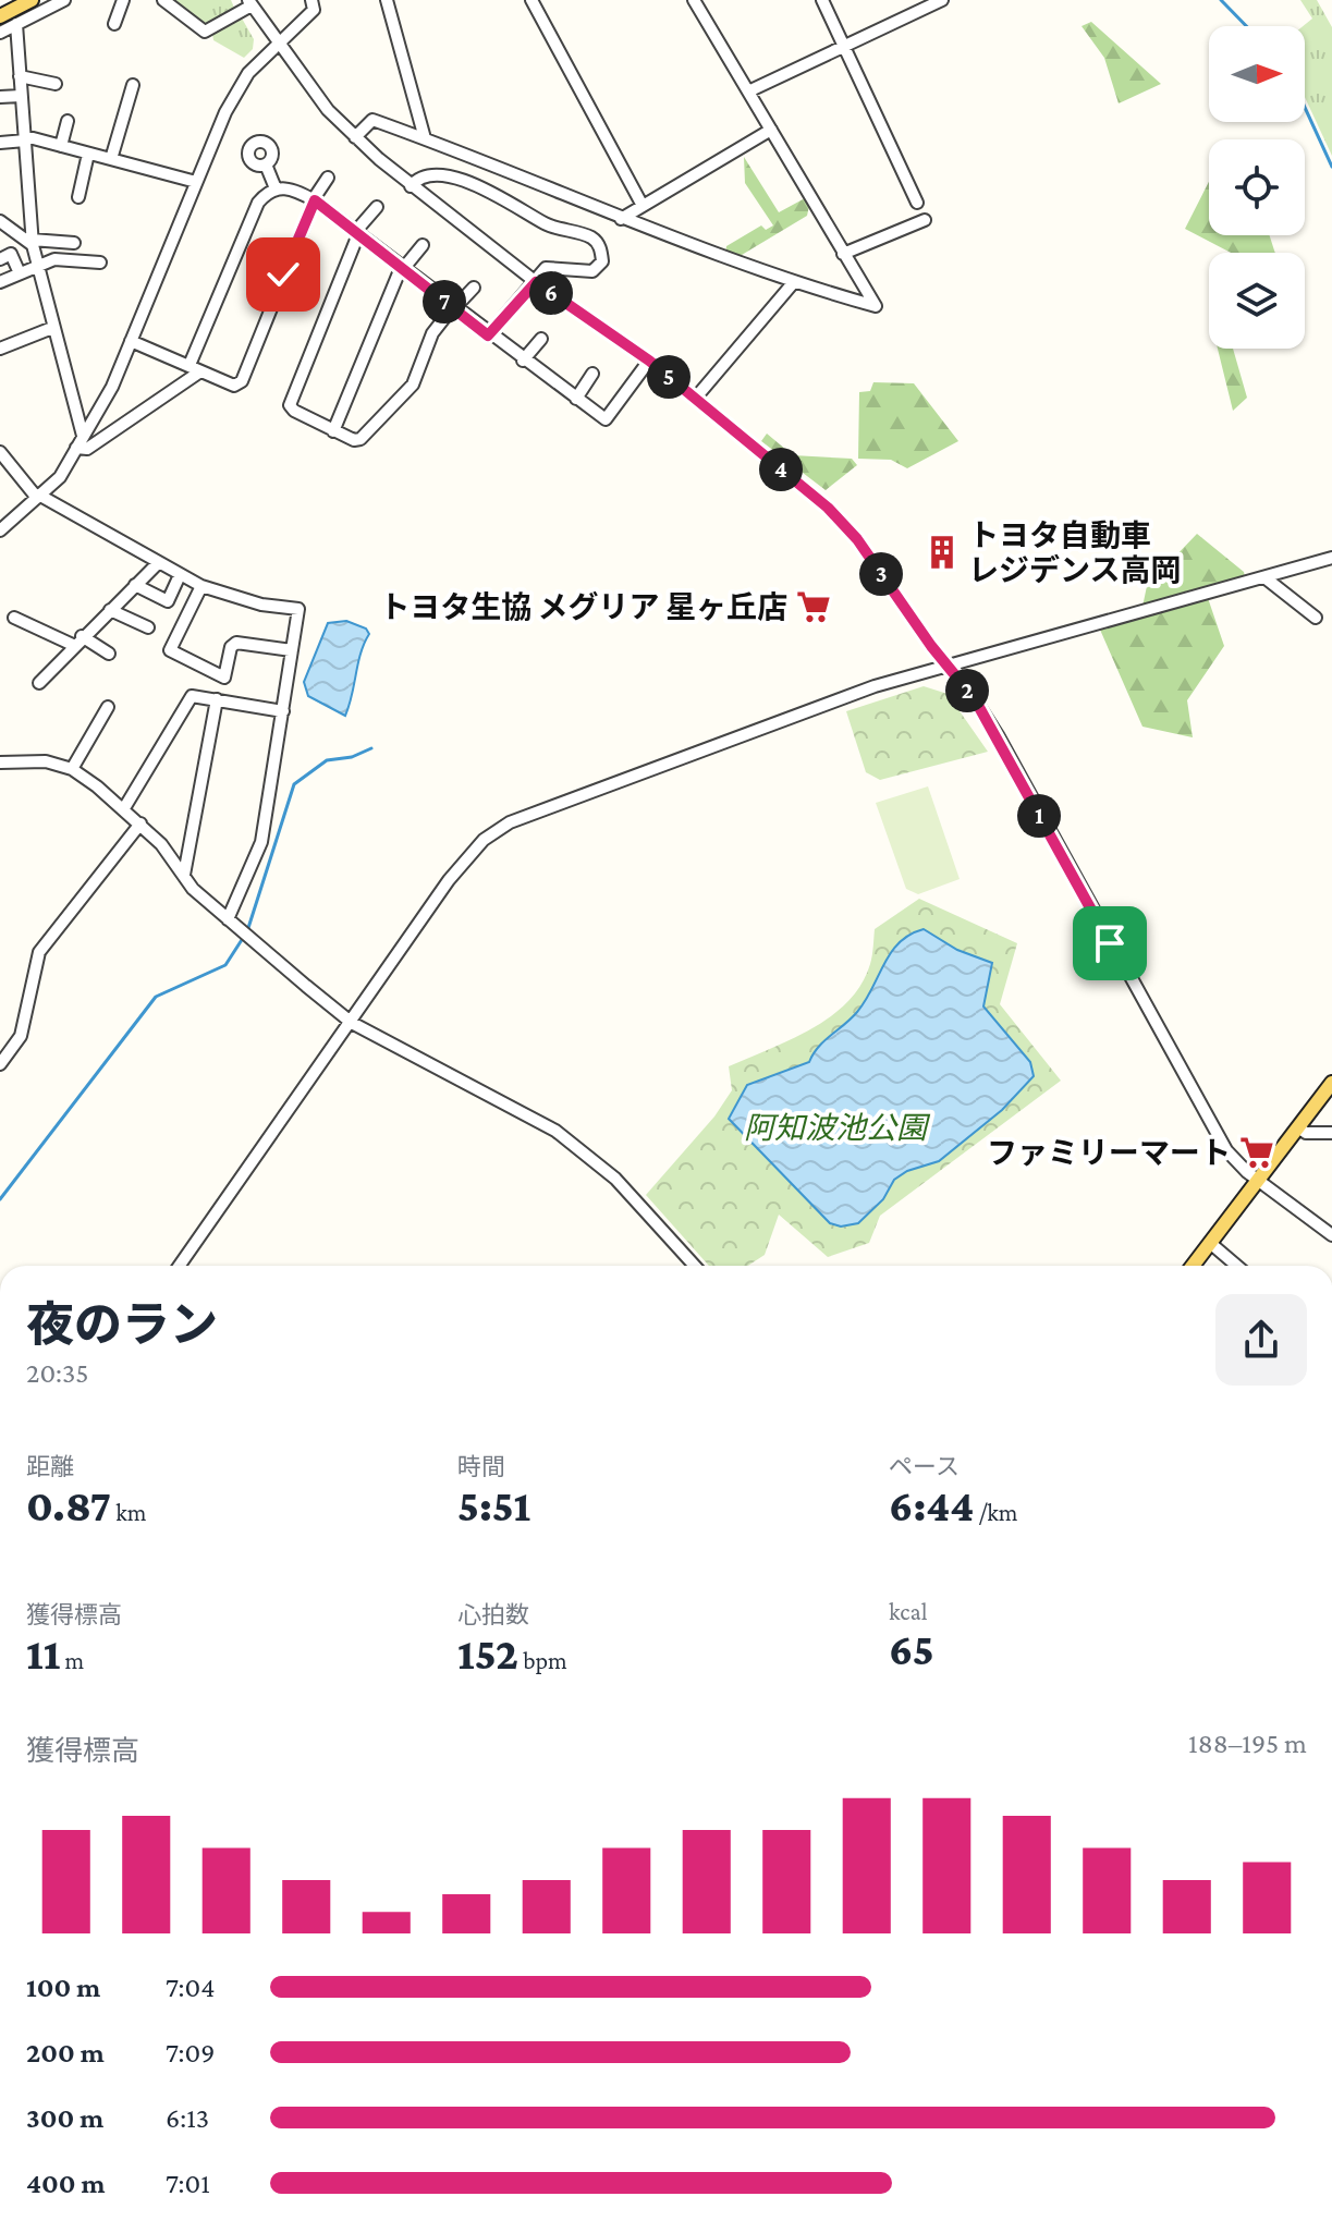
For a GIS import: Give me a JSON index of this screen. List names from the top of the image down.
{
  "parks": ["阿知波池公園"],
  "places": {
    "building": ["トヨタ自動車 レジデンス高岡"],
    "supermarket": ["トヨタ生協 メグリア 星ヶ丘店", "ファミリーマート"]
  },
  "north": "right",
  "page": {
    "pins": [
      "6",
      "7",
      "5",
      "4",
      "3",
      "2",
      "1"
    ],
    "heading": ["夜のラン", "20:35"],
    "stats": [
      ["距離", "0.87 km"],
      ["時間", "5:51"],
      ["ペース", "6:44 /km"],
      ["獲得標高", "11 m"],
      ["心拍数", "152 bpm"],
      ["kcal", "65"]
    ],
    "chart": ["獲得標高", "188–195 m"],
    "list": [
      {
        "name": "100 m",
        "note": "7:04"
      },
      {
        "name": "200 m",
        "note": "7:09"
      },
      {
        "name": "300 m",
        "note": "6:13"
      },
      {
        "name": "400 m",
        "note": "7:01"
      }
    ]
  }
}
